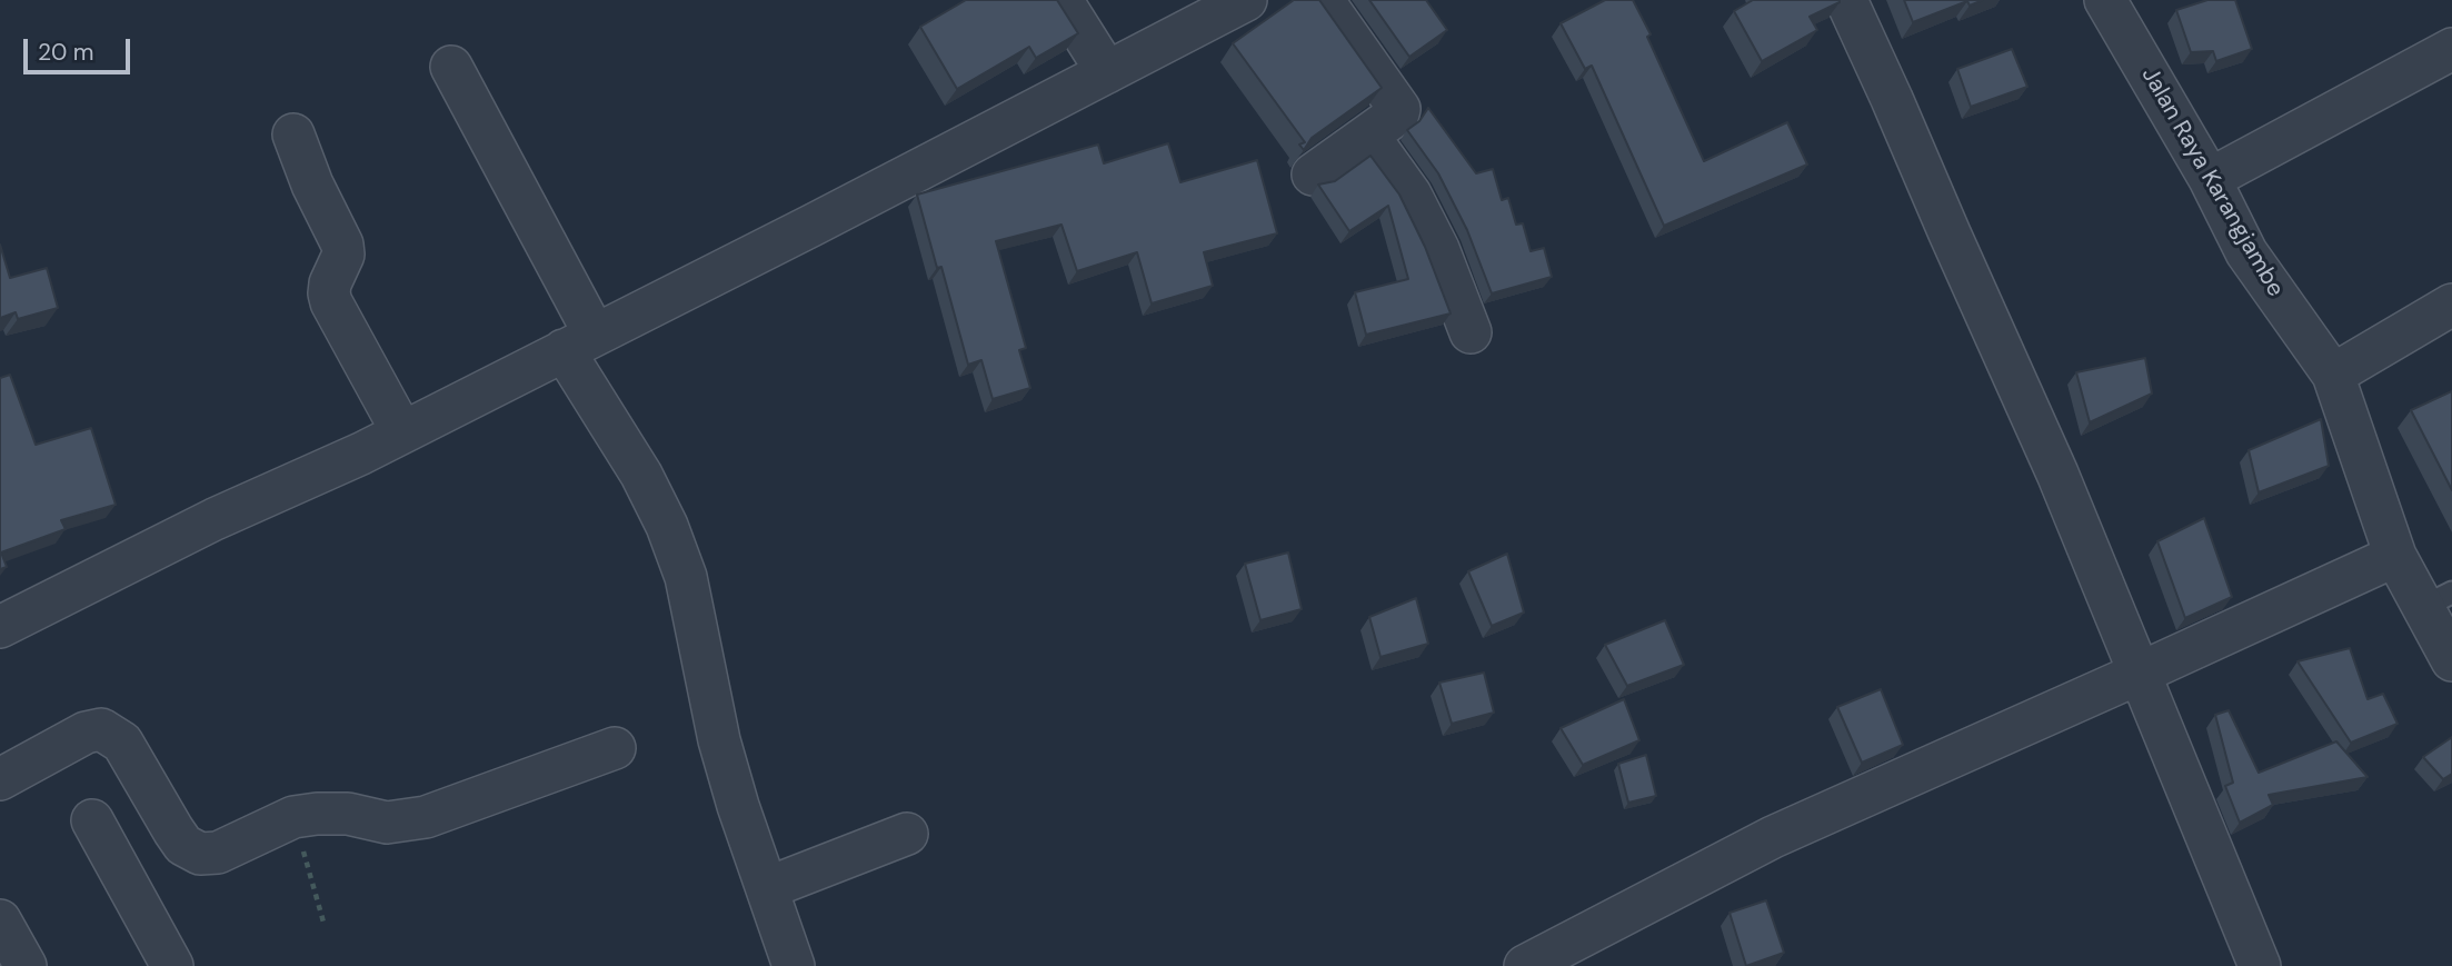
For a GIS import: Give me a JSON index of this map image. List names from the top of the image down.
{
  "streets": {
    "street": ["Jalan Raya Karangjambe"]
  },
  "scale_bar": "20 m"
}
